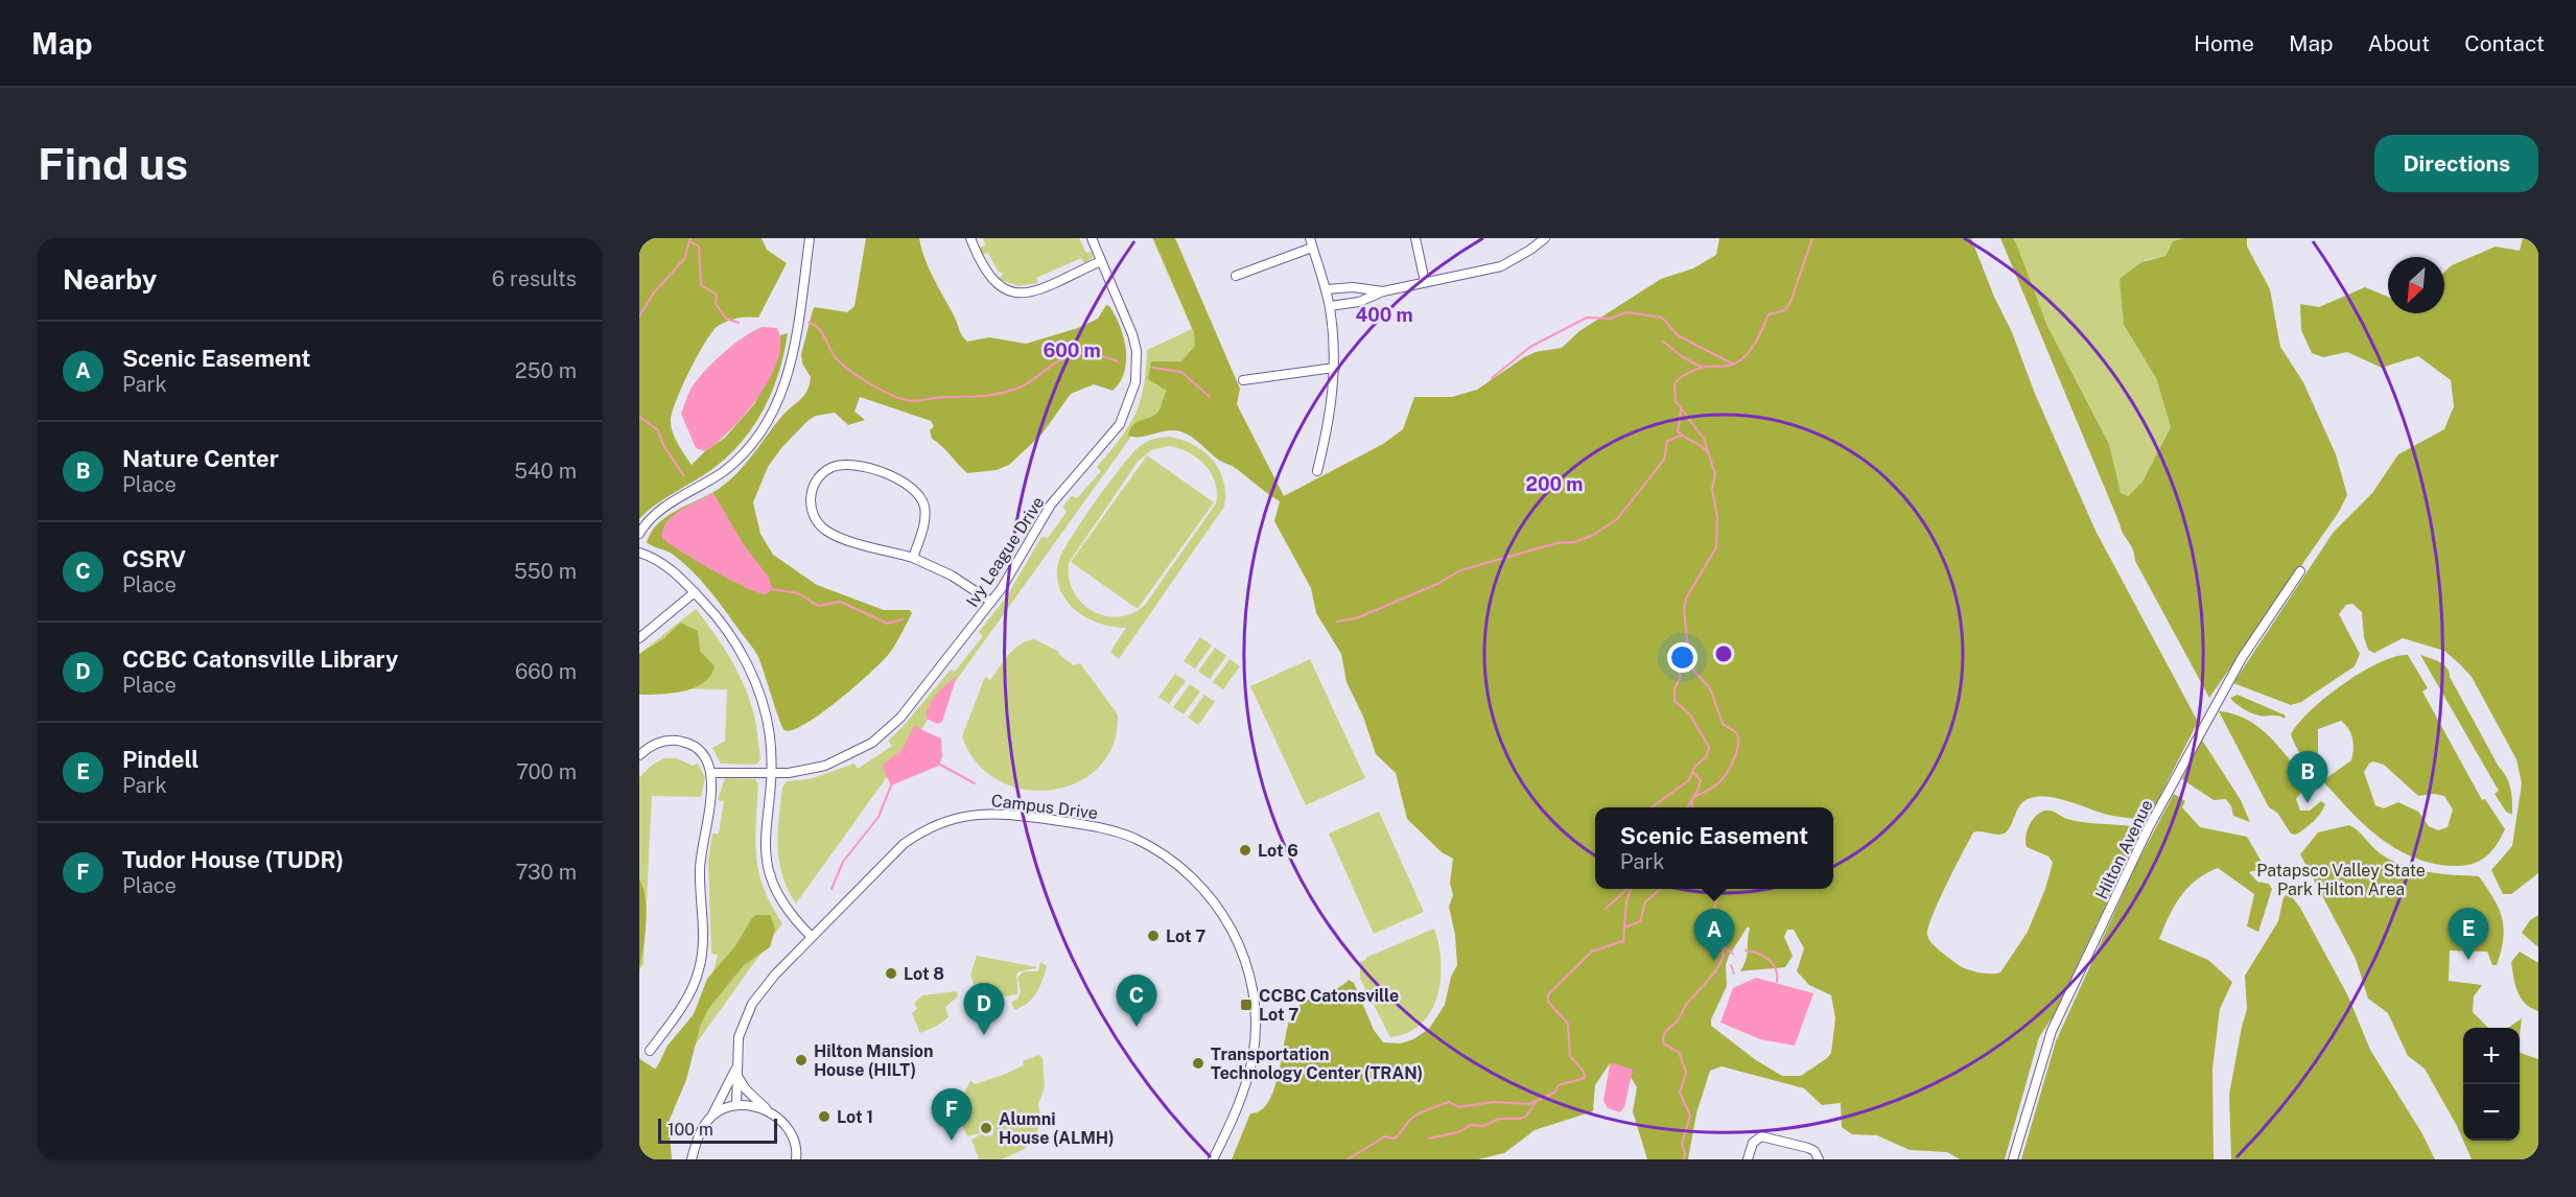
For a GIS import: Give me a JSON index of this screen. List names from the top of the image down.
{
  "streets": {
    "street": ["Ivy League Drive", "Campus Drive", "Hilton Avenue"]
  },
  "parks": ["Patapsco Valley State Park Hilton Area"],
  "places": {
    "other": [
      "Lot 6",
      "Lot 7",
      "Lot 8",
      "Hilton Mansion House (HILT)",
      "Transportation Technology Center (TRAN)",
      "Lot 1",
      "Alumni House (ALMH)"
    ],
    "transit": ["CCBC Catonsville Lot 7"]
  },
  "scale_bar": "100 m",
  "north": "bottom left",
  "page": {
    "header": "Map",
    "nav": [
      "Home",
      "Map",
      "About",
      "Contact"
    ],
    "buttons": "Directions",
    "title": "Find us",
    "heading": ["Nearby", "6 results"],
    "list": [
      {
        "mark": "A",
        "name": "Scenic Easement",
        "note": "Park",
        "value": "250 m"
      },
      {
        "mark": "B",
        "name": "Nature Center",
        "note": "Place",
        "value": "540 m"
      },
      {
        "mark": "C",
        "name": "CSRV",
        "note": "Place",
        "value": "550 m"
      },
      {
        "mark": "D",
        "name": "CCBC Catonsville Library",
        "note": "Place",
        "value": "660 m"
      },
      {
        "mark": "E",
        "name": "Pindell",
        "note": "Park",
        "value": "700 m"
      },
      {
        "mark": "F",
        "name": "Tudor House (TUDR)",
        "note": "Place",
        "value": "730 m"
      }
    ],
    "pins": [
      "B",
      "E",
      "A",
      "C",
      "D",
      "F"
    ],
    "popup": ["Scenic Easement", "Park"],
    "map_buttons": ["+", "−"],
    "scale": "100 m"
  },
  "rings": ["400 m", "600 m", "200 m"]
}
